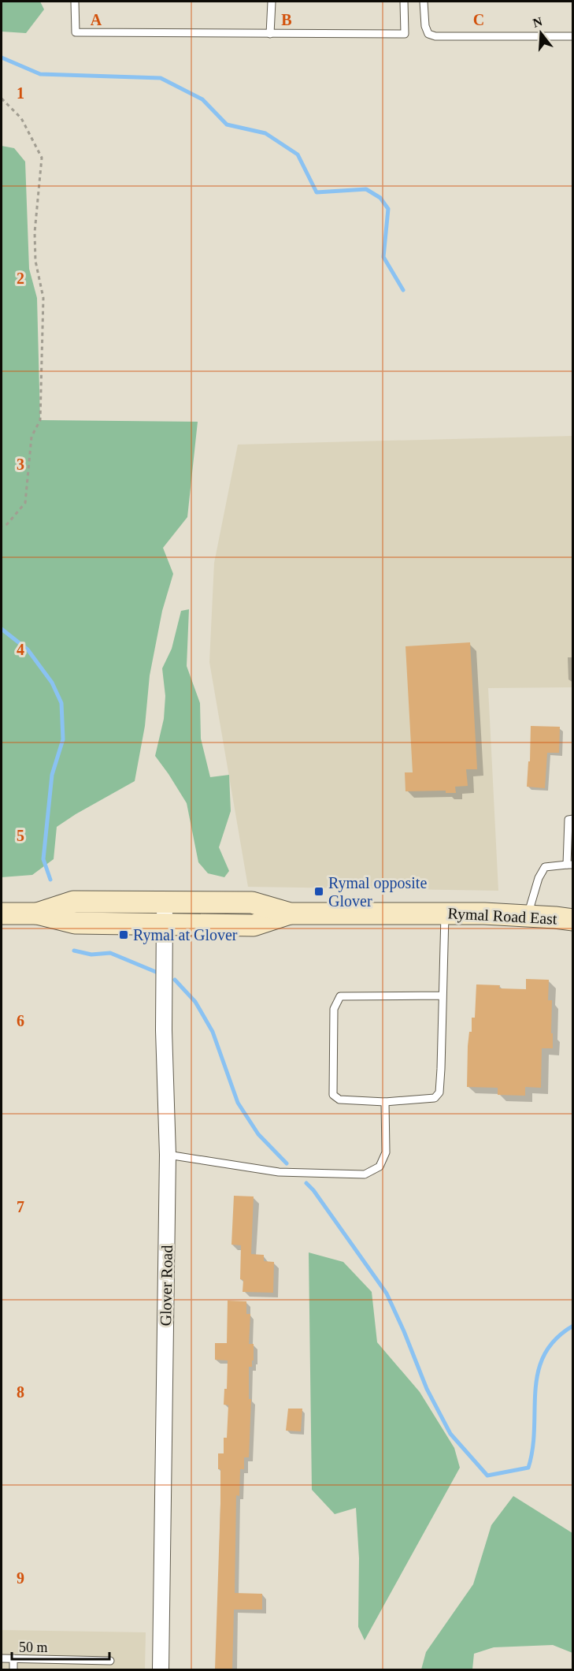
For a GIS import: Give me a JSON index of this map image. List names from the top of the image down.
{
  "streets": {
    "main road": ["Rymal Road East"],
    "street": ["Glover Road"]
  },
  "crossings": [
    ["Rymal Road East", "Glover Road"]
  ],
  "places": {
    "transit": ["Rymal opposite Glover", "Rymal at Glover"]
  },
  "scale_bar": "50 m",
  "north": "top",
  "grid": {
    "columns": ["A", "B", "C"],
    "rows": [
      "1",
      "2",
      "3",
      "4",
      "5",
      "6",
      "7",
      "8",
      "9"
    ]
  }
}
